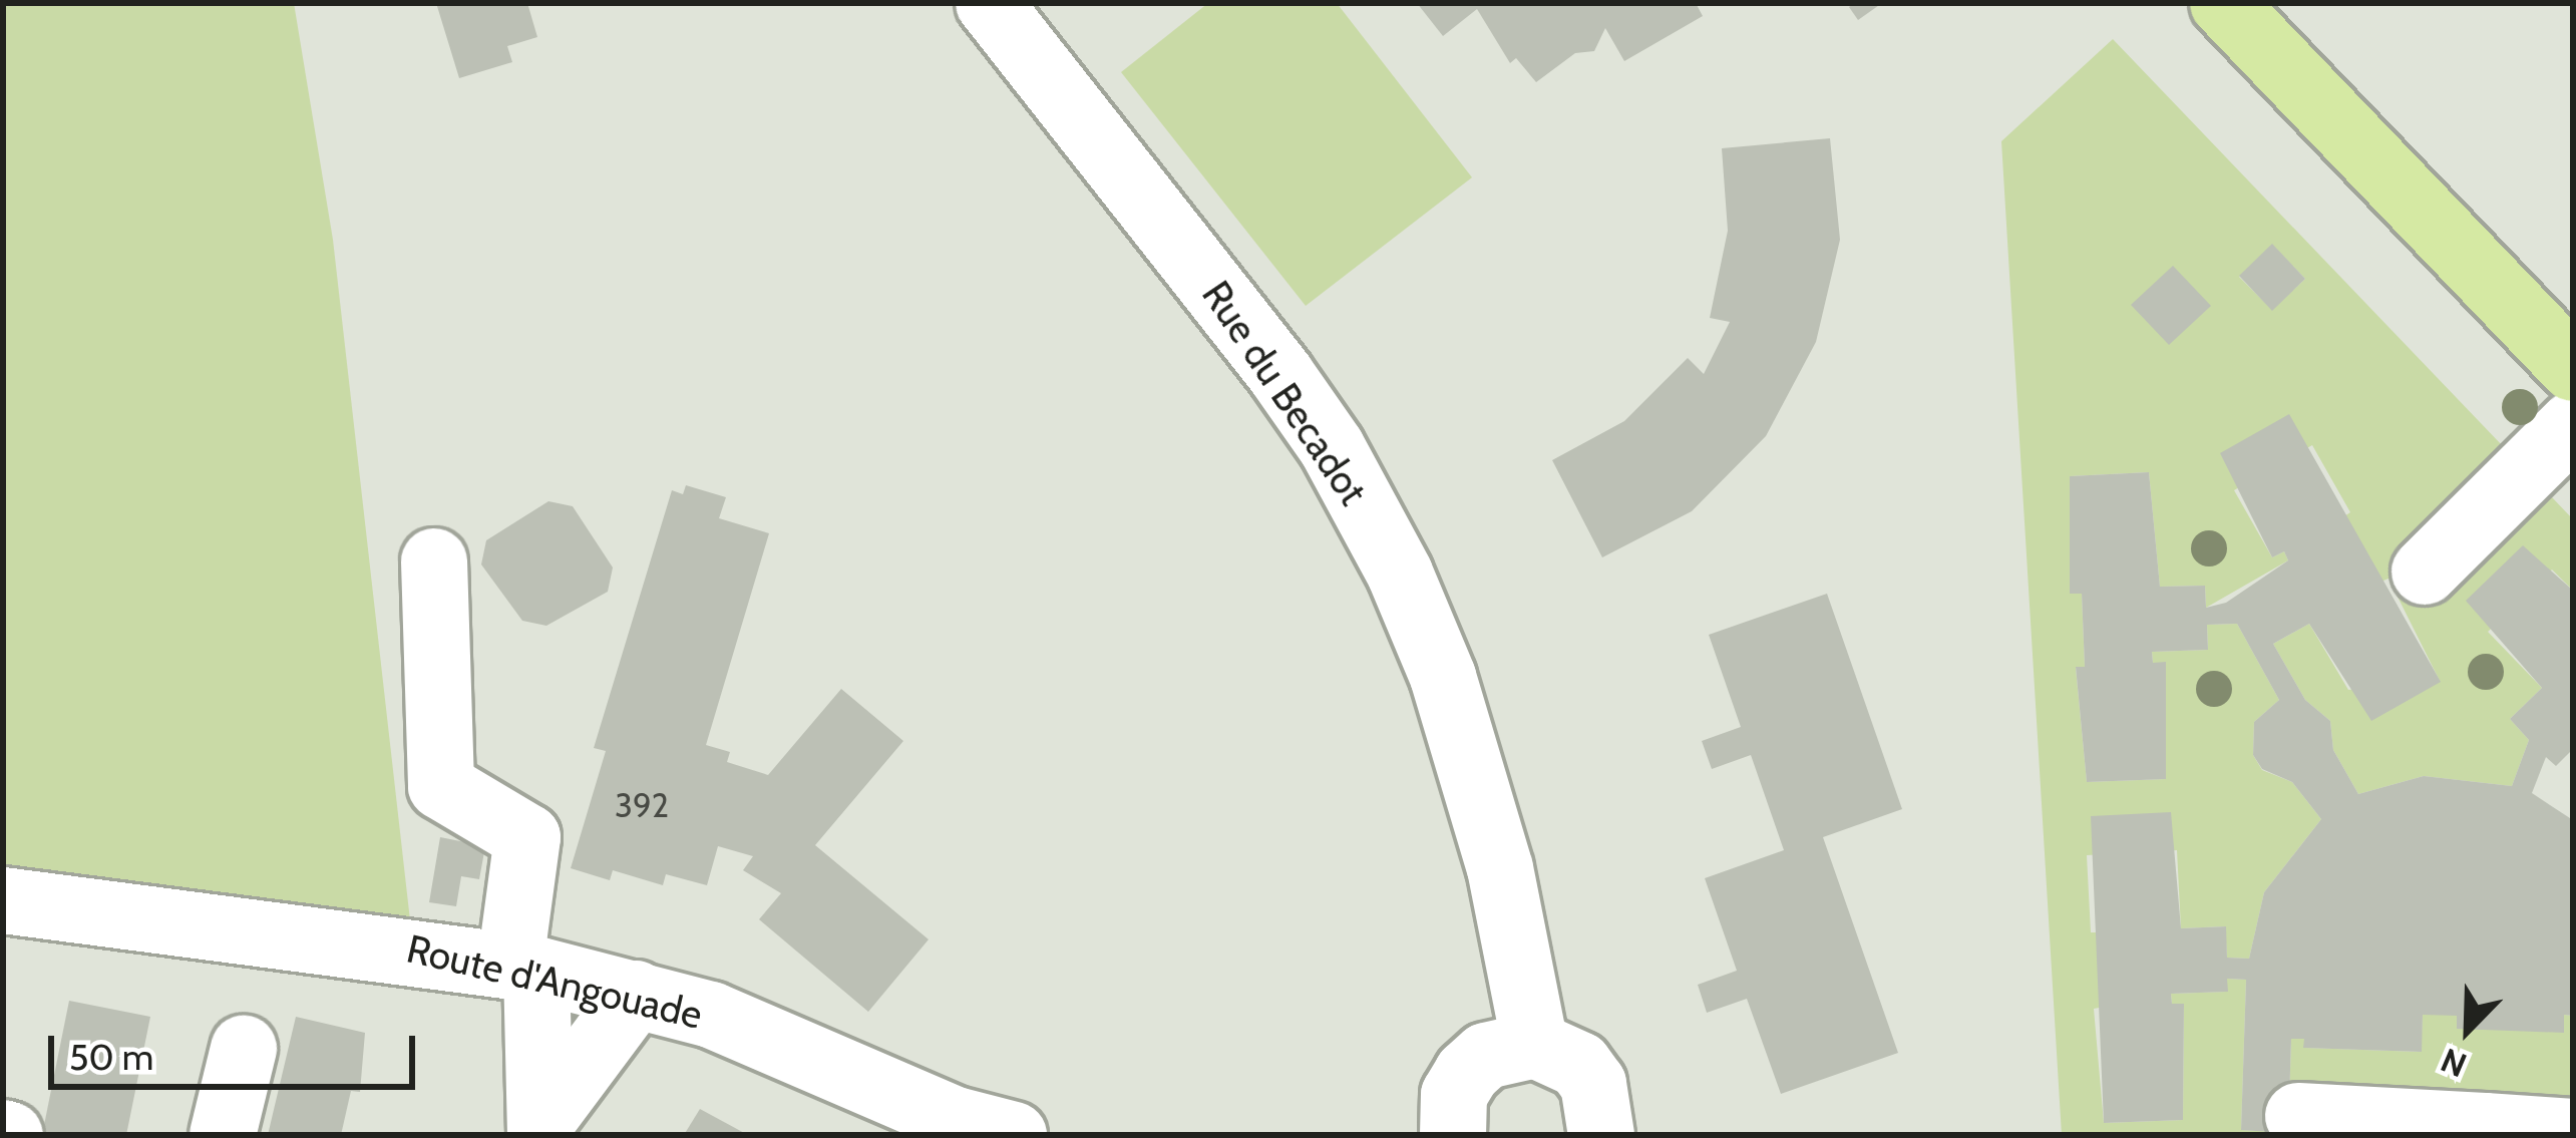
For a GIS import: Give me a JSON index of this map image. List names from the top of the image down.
{
  "streets": {
    "street": ["Rue du Becadot", "Route d'Angouade"]
  },
  "house_numbers": ["392"],
  "scale_bar": "50 m",
  "north": "bottom left"
}
